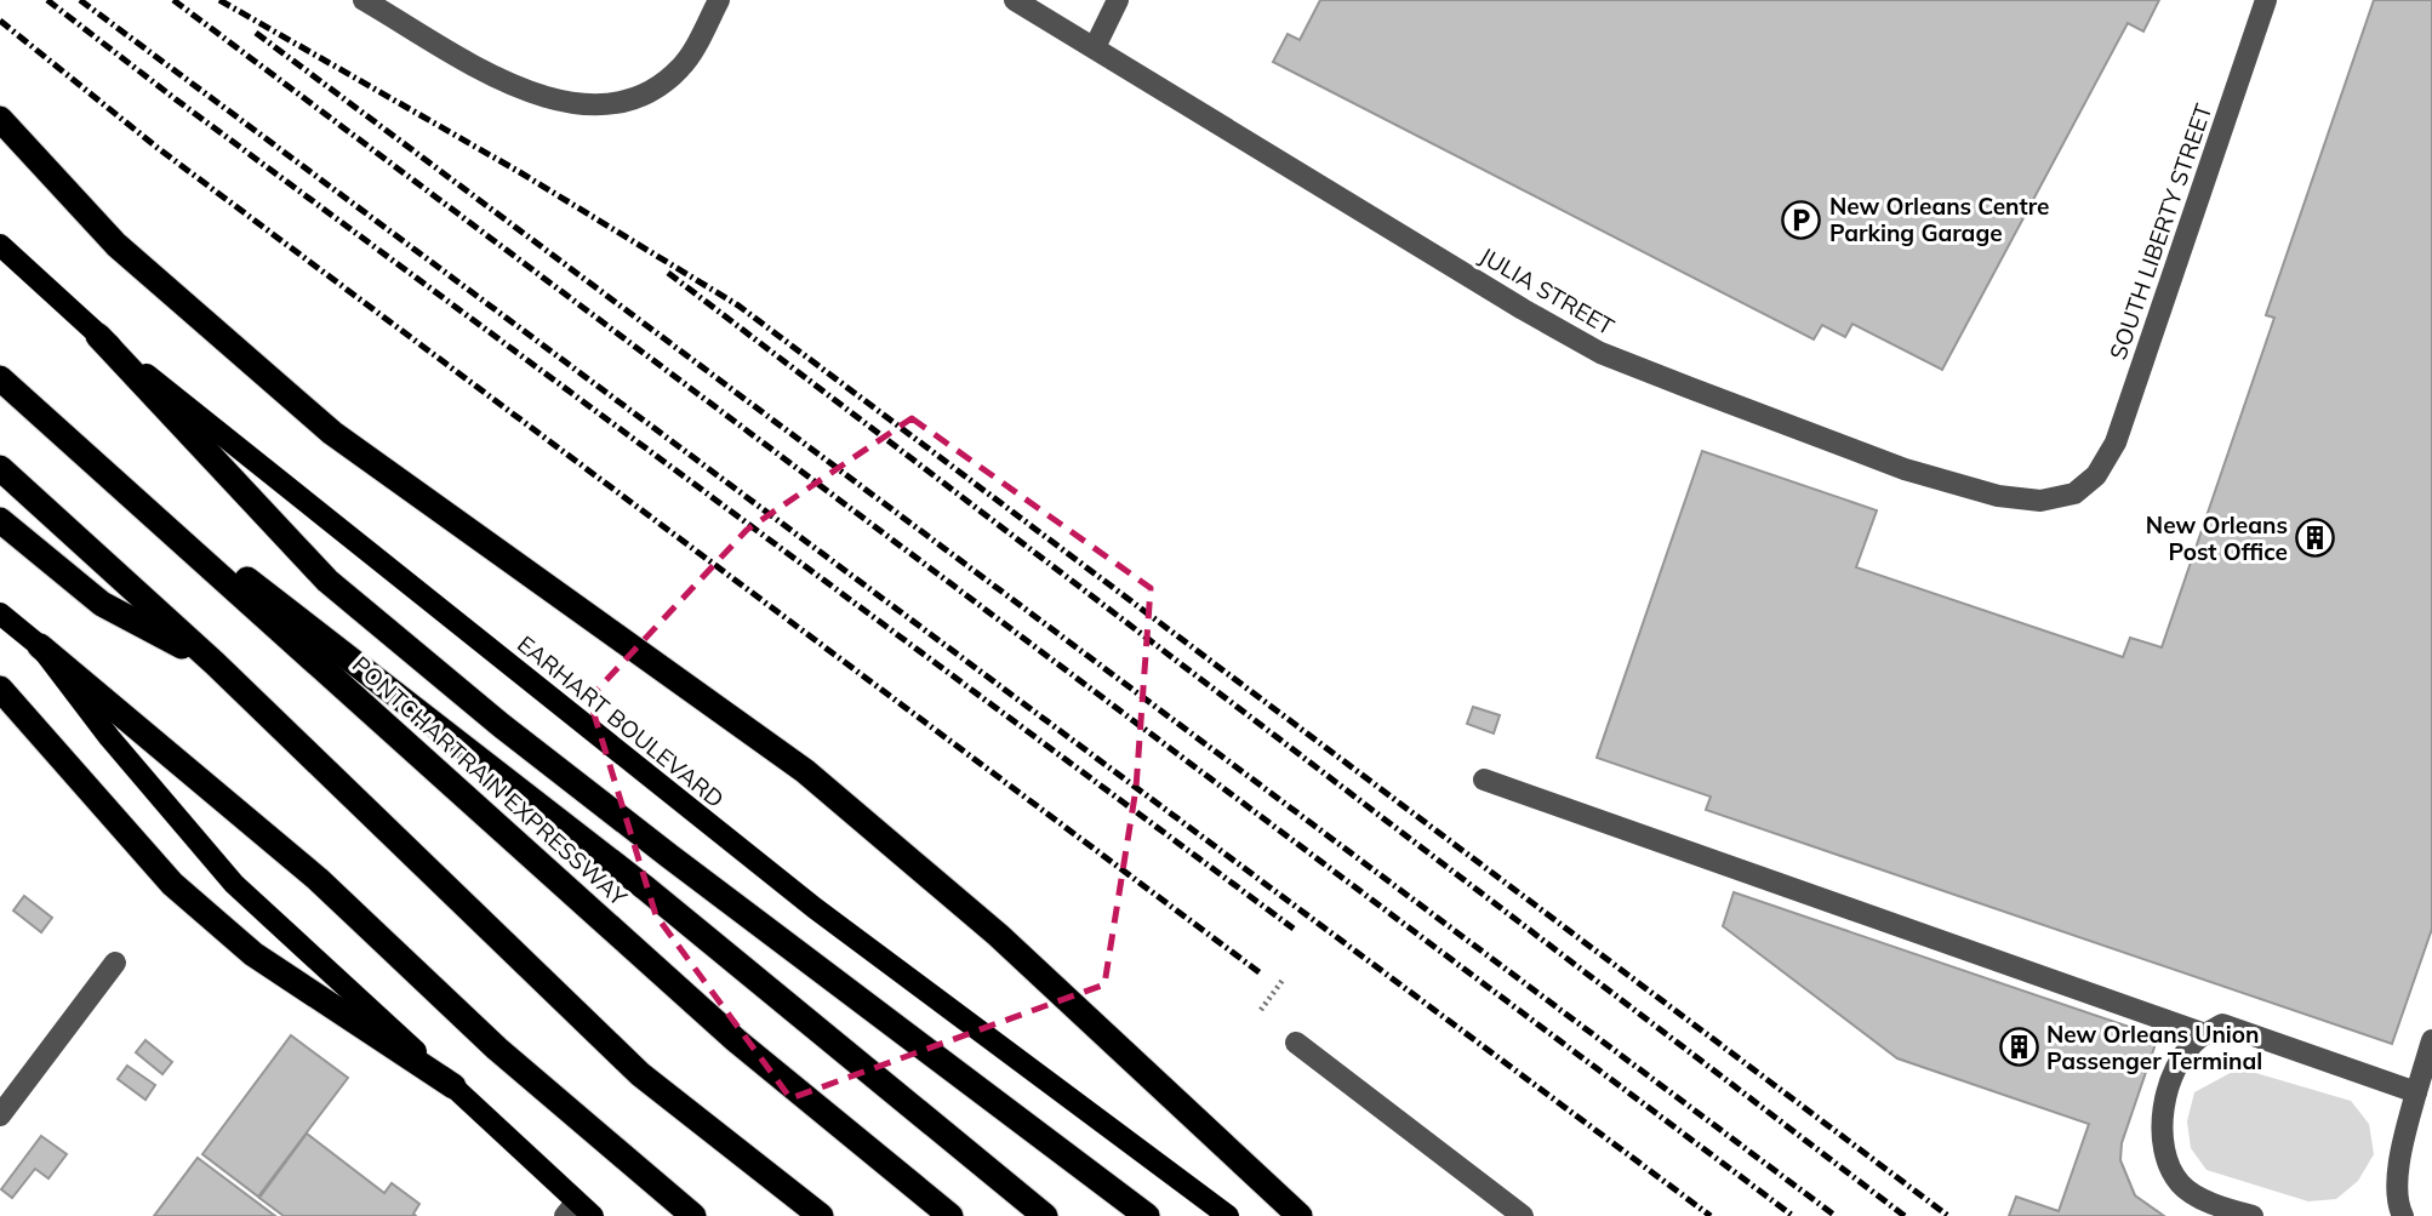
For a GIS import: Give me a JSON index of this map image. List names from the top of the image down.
{
  "streets": {
    "highway": ["PONTCHARTRAIN EXPRESSWAY"],
    "main road": ["EARHART BOULEVARD"],
    "street": ["SOUTH LIBERTY STREET", "JULIA STREET"]
  },
  "crossings": [
    ["SOUTH LIBERTY STREET", "JULIA STREET"]
  ],
  "places": {
    "parking": ["New Orleans Centre Parking Garage"],
    "building": ["New Orleans Post Office", "New Orleans Union Passenger Terminal"]
  }
}
